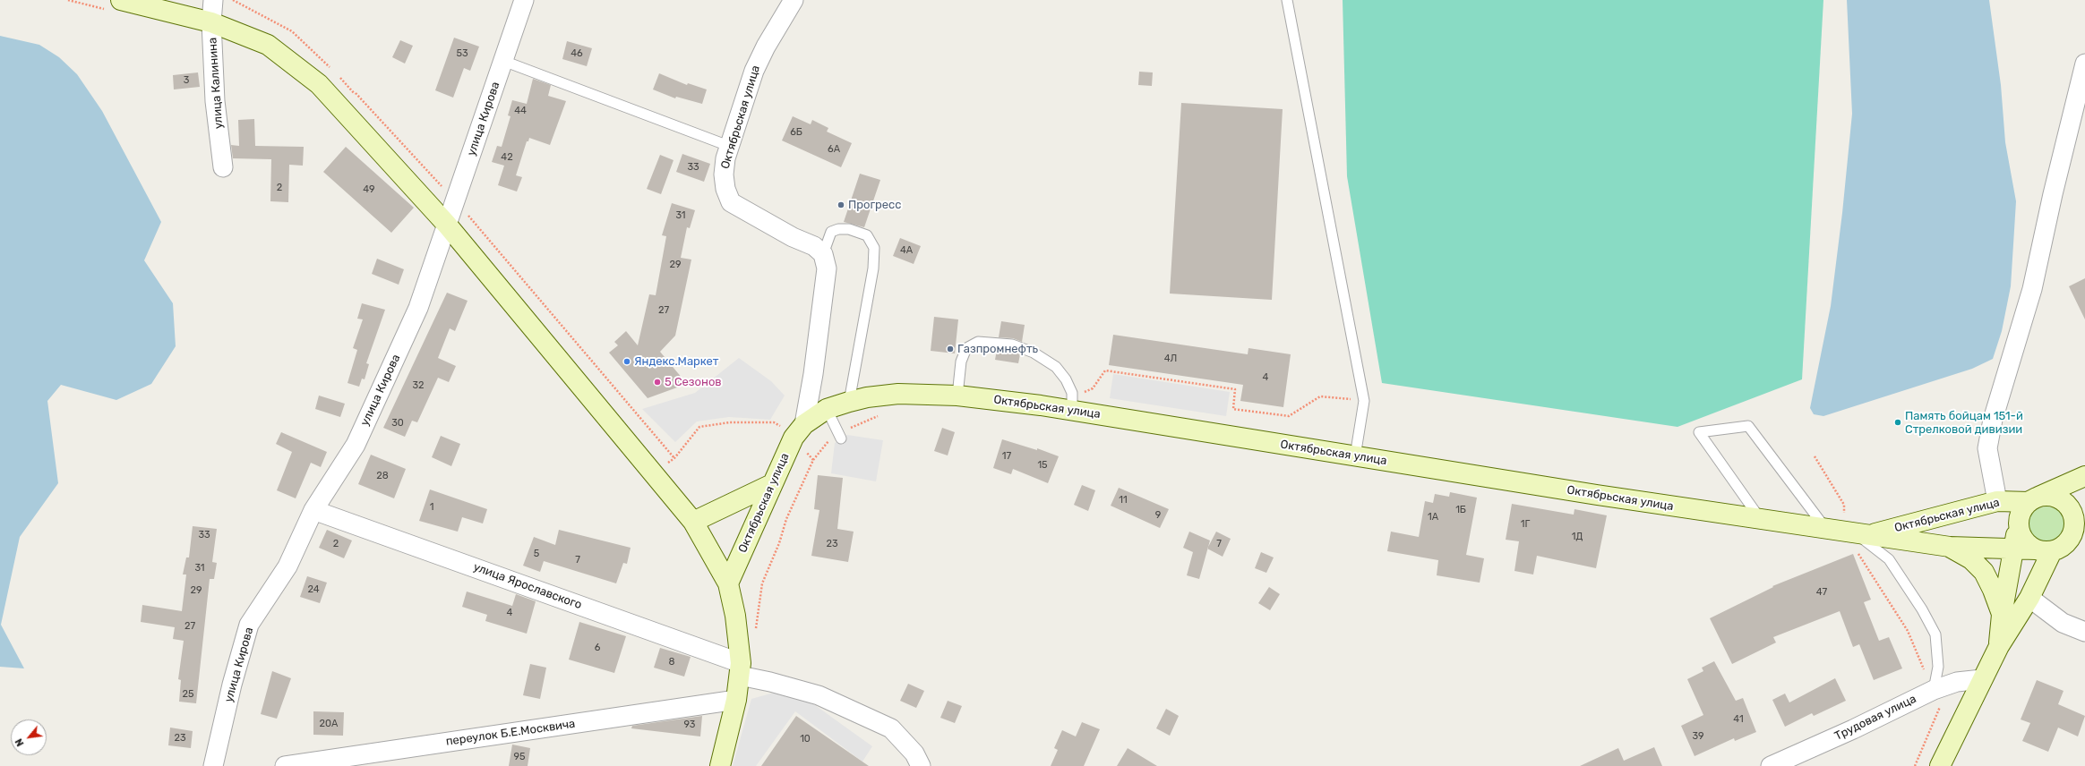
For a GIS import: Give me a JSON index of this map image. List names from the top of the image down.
{
  "streets": {
    "street": [
      "улица Калинина",
      "Октябрьская улица",
      "улица Кирова",
      "улица Ярославского",
      "Трудовая улица",
      "переулок Б.Е.Москвича"
    ]
  },
  "crossings": [
    ["улица Кирова", "улица Ярославского"]
  ],
  "places": [
    "Прогресс",
    "Газпромнефть",
    "Яндекс.Маркет",
    "5 Сезонов",
    "Память бойцам 151-й Стрелковой дивизии"
  ],
  "house_numbers": [
    "53",
    "46",
    "3",
    "44",
    "6Б",
    "6А",
    "42",
    "33",
    "2",
    "49",
    "31",
    "4А",
    "29",
    "27",
    "4Л",
    "4",
    "32",
    "30",
    "17",
    "15",
    "28",
    "11",
    "1",
    "1Б",
    "9",
    "1А",
    "1Г",
    "33",
    "1Д",
    "2",
    "23",
    "7",
    "5",
    "7",
    "31",
    "24",
    "29",
    "47",
    "4",
    "27",
    "6",
    "8",
    "25",
    "41",
    "20А",
    "93",
    "39",
    "23",
    "10",
    "95"
  ],
  "north": "bottom left"
}
